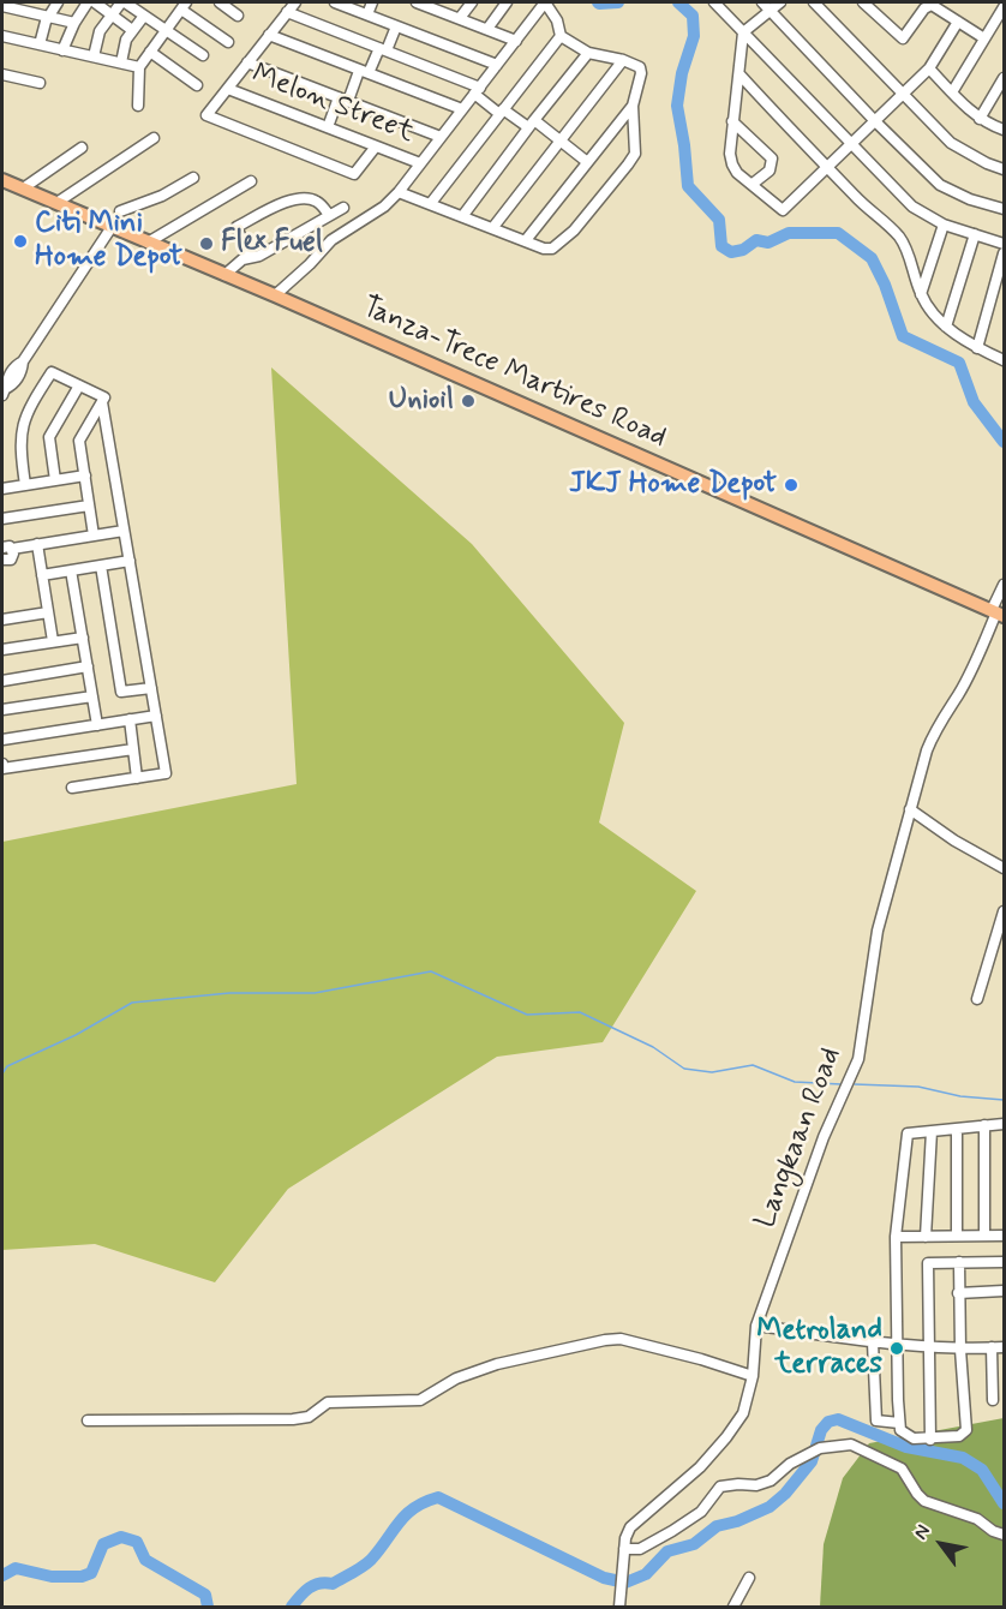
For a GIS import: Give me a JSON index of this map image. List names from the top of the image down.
{
  "streets": {
    "main road": ["Tanza-Trece Martires Road"],
    "street": ["Melon Street", "Langkaan Road"]
  },
  "crossings": [
    ["Tanza-Trece Martires Road", "Langkaan Road"]
  ],
  "places": [
    "Citi Mini Home Depot",
    "Flex Fuel",
    "Unioil",
    "JKJ Home Depot",
    "Metroland terraces"
  ],
  "north": "top left"
}
